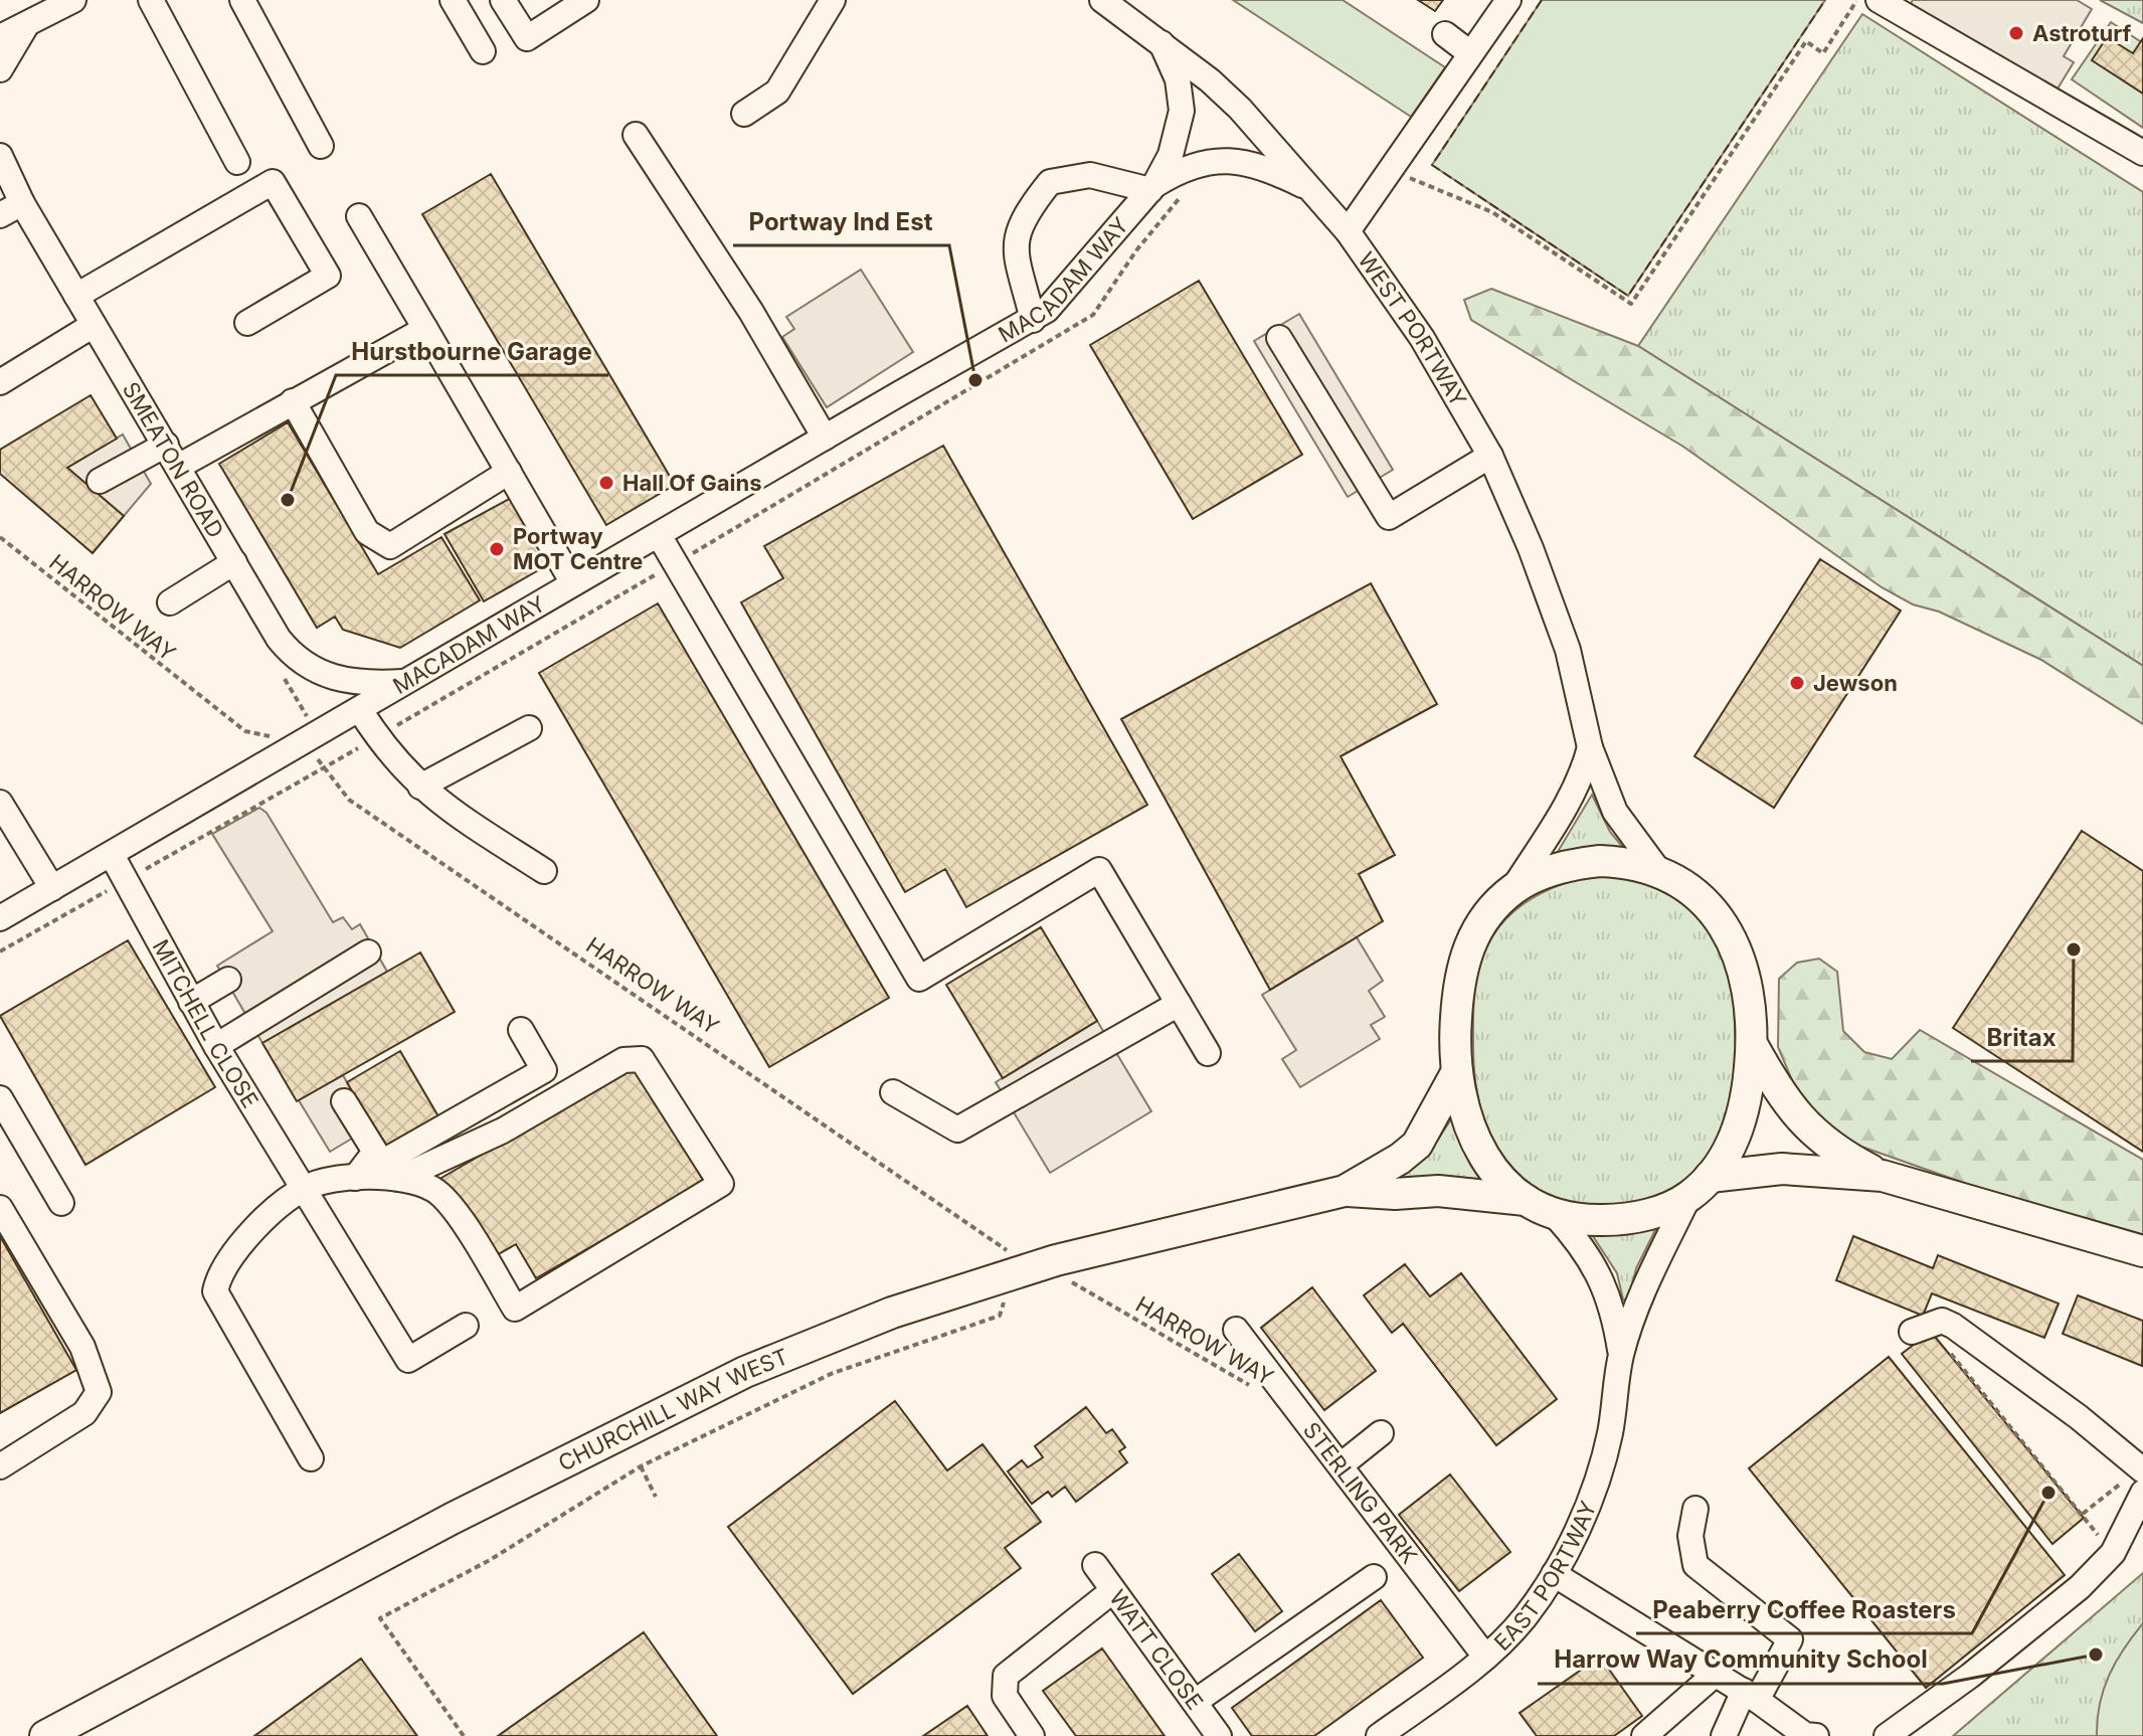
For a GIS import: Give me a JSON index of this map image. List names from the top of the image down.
{
  "streets": {
    "main road": ["CHURCHILL WAY WEST"],
    "street": [
      "MACADAM WAY",
      "WEST PORTWAY",
      "SMEATON ROAD",
      "MITCHELL CLOSE",
      "STERLING PARK",
      "EAST PORTWAY",
      "WATT CLOSE"
    ],
    "path": ["HARROW WAY"]
  },
  "crossings": [
    ["MACADAM WAY", "SMEATON ROAD"],
    ["MACADAM WAY", "HARROW WAY"],
    ["MACADAM WAY", "MITCHELL CLOSE"],
    ["WEST PORTWAY", "CHURCHILL WAY WEST"],
    ["HARROW WAY", "CHURCHILL WAY WEST"],
    ["STERLING PARK", "EAST PORTWAY"]
  ],
  "places": [
    "Astroturf",
    "Portway Ind Est",
    "Hall Of Gains",
    "Hurstbourne Garage",
    "Portway MOT Centre",
    "Jewson",
    "Britax",
    "Peaberry Coffee Roasters",
    "Harrow Way Community School"
  ]
}
